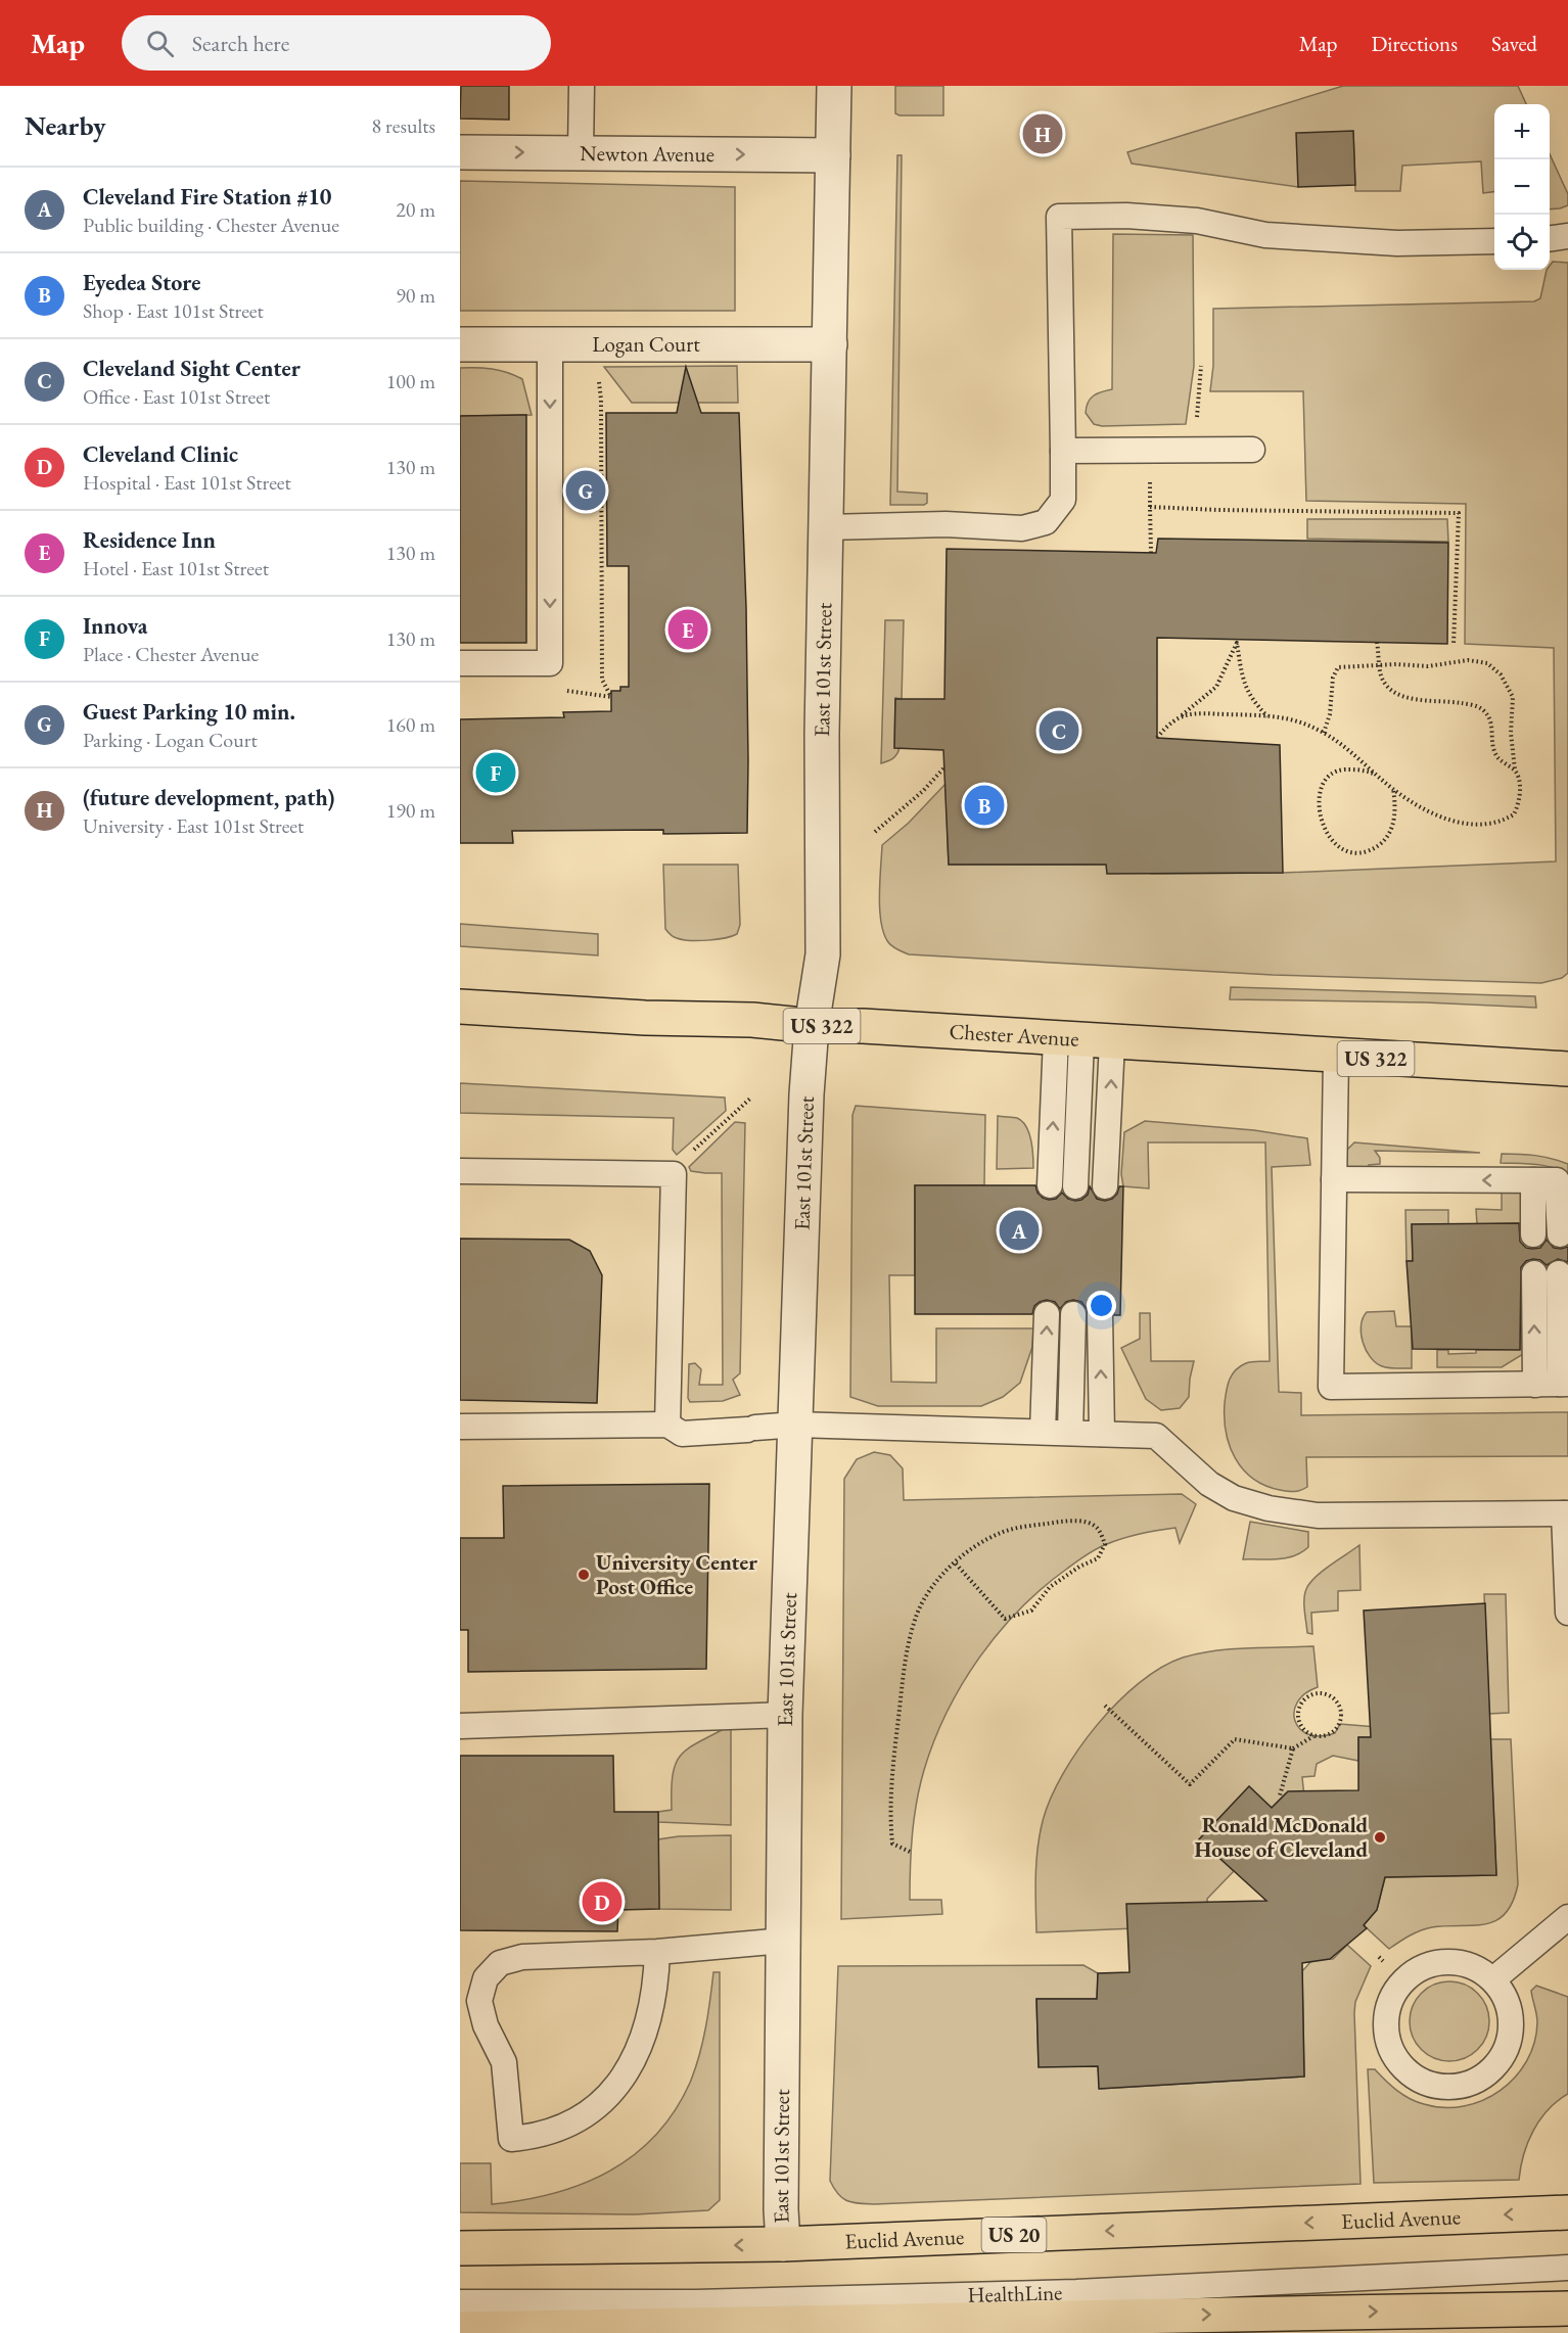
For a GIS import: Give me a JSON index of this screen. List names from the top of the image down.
{
  "streets": {
    "main road": [
      "US 322",
      "Chester Avenue",
      "Euclid Avenue",
      "US 20"
    ],
    "street": ["Newton Avenue", "Logan Court", "East 101st Street"],
    "lane": ["HealthLine"]
  },
  "crossings": [
    ["Newton Avenue", "East 101st Street"],
    ["Logan Court", "East 101st Street"],
    ["East 101st Street", "Chester Avenue"],
    ["East 101st Street", "Euclid Avenue"]
  ],
  "one_way": ["Newton Avenue"],
  "places": ["University Center Post Office", "Ronald McDonald House of Cleveland"],
  "page": {
    "header": "Map",
    "search": "Search here",
    "nav": ["Map", "Directions", "Saved"],
    "heading": ["Nearby", "8 results"],
    "map_buttons": ["+", "−"],
    "pins": [
      "H",
      "G",
      "E",
      "C",
      "F",
      "B",
      "A",
      "D"
    ],
    "list": [
      {
        "mark": "A",
        "name": "Cleveland Fire Station #10",
        "note": "Public building · Chester Avenue",
        "value": "20 m"
      },
      {
        "mark": "B",
        "name": "Eyedea Store",
        "note": "Shop · East 101st Street",
        "value": "90 m"
      },
      {
        "mark": "C",
        "name": "Cleveland Sight Center",
        "note": "Office · East 101st Street",
        "value": "100 m"
      },
      {
        "mark": "D",
        "name": "Cleveland Clinic",
        "note": "Hospital · East 101st Street",
        "value": "130 m"
      },
      {
        "mark": "E",
        "name": "Residence Inn",
        "note": "Hotel · East 101st Street",
        "value": "130 m"
      },
      {
        "mark": "F",
        "name": "Innova",
        "note": "Place · Chester Avenue",
        "value": "130 m"
      },
      {
        "mark": "G",
        "name": "Guest Parking 10 min.",
        "note": "Parking · Logan Court",
        "value": "160 m"
      },
      {
        "mark": "H",
        "name": "(future development, path)",
        "note": "University · East 101st Street",
        "value": "190 m"
      }
    ]
  }
}
